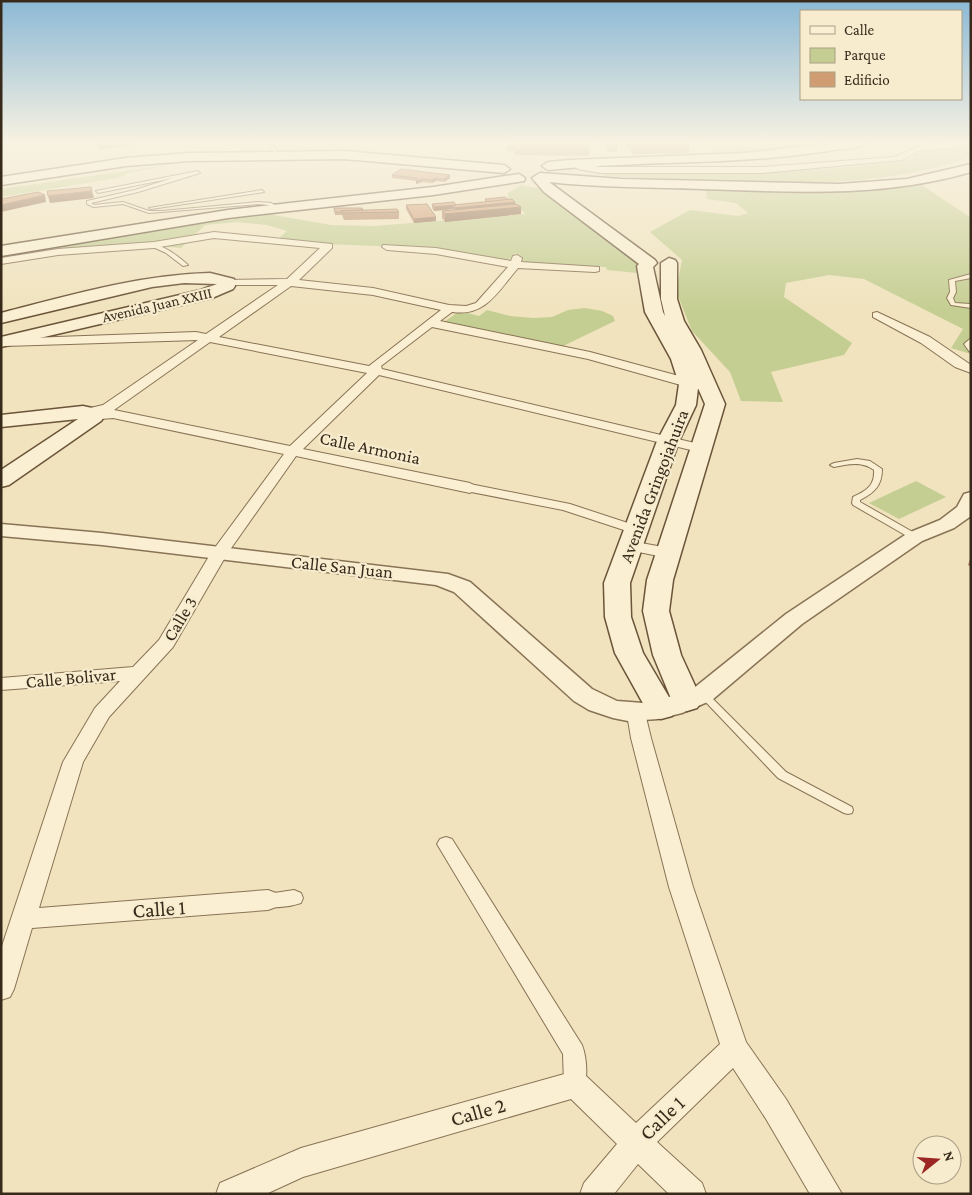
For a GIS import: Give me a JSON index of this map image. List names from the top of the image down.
{
  "streets": {
    "main road": ["Avenida Juan XXIII", "Avenida Gringojahuira"],
    "street": [
      "Calle Armonia",
      "Calle San Juan",
      "Calle 3",
      "Calle Bolivar",
      "Calle 1",
      "Calle 2"
    ]
  },
  "crossings": [
    ["Calle Armonia", "Avenida Gringojahuira"],
    ["Calle Armonia", "Calle 3"],
    ["Avenida Gringojahuira", "Calle San Juan"],
    ["Calle San Juan", "Calle 3"],
    ["Calle 3", "Calle Bolivar"],
    ["Calle 3", "Calle 1"]
  ],
  "legend": ["Calle", "Parque", "Edificio"],
  "north": "right"
}
